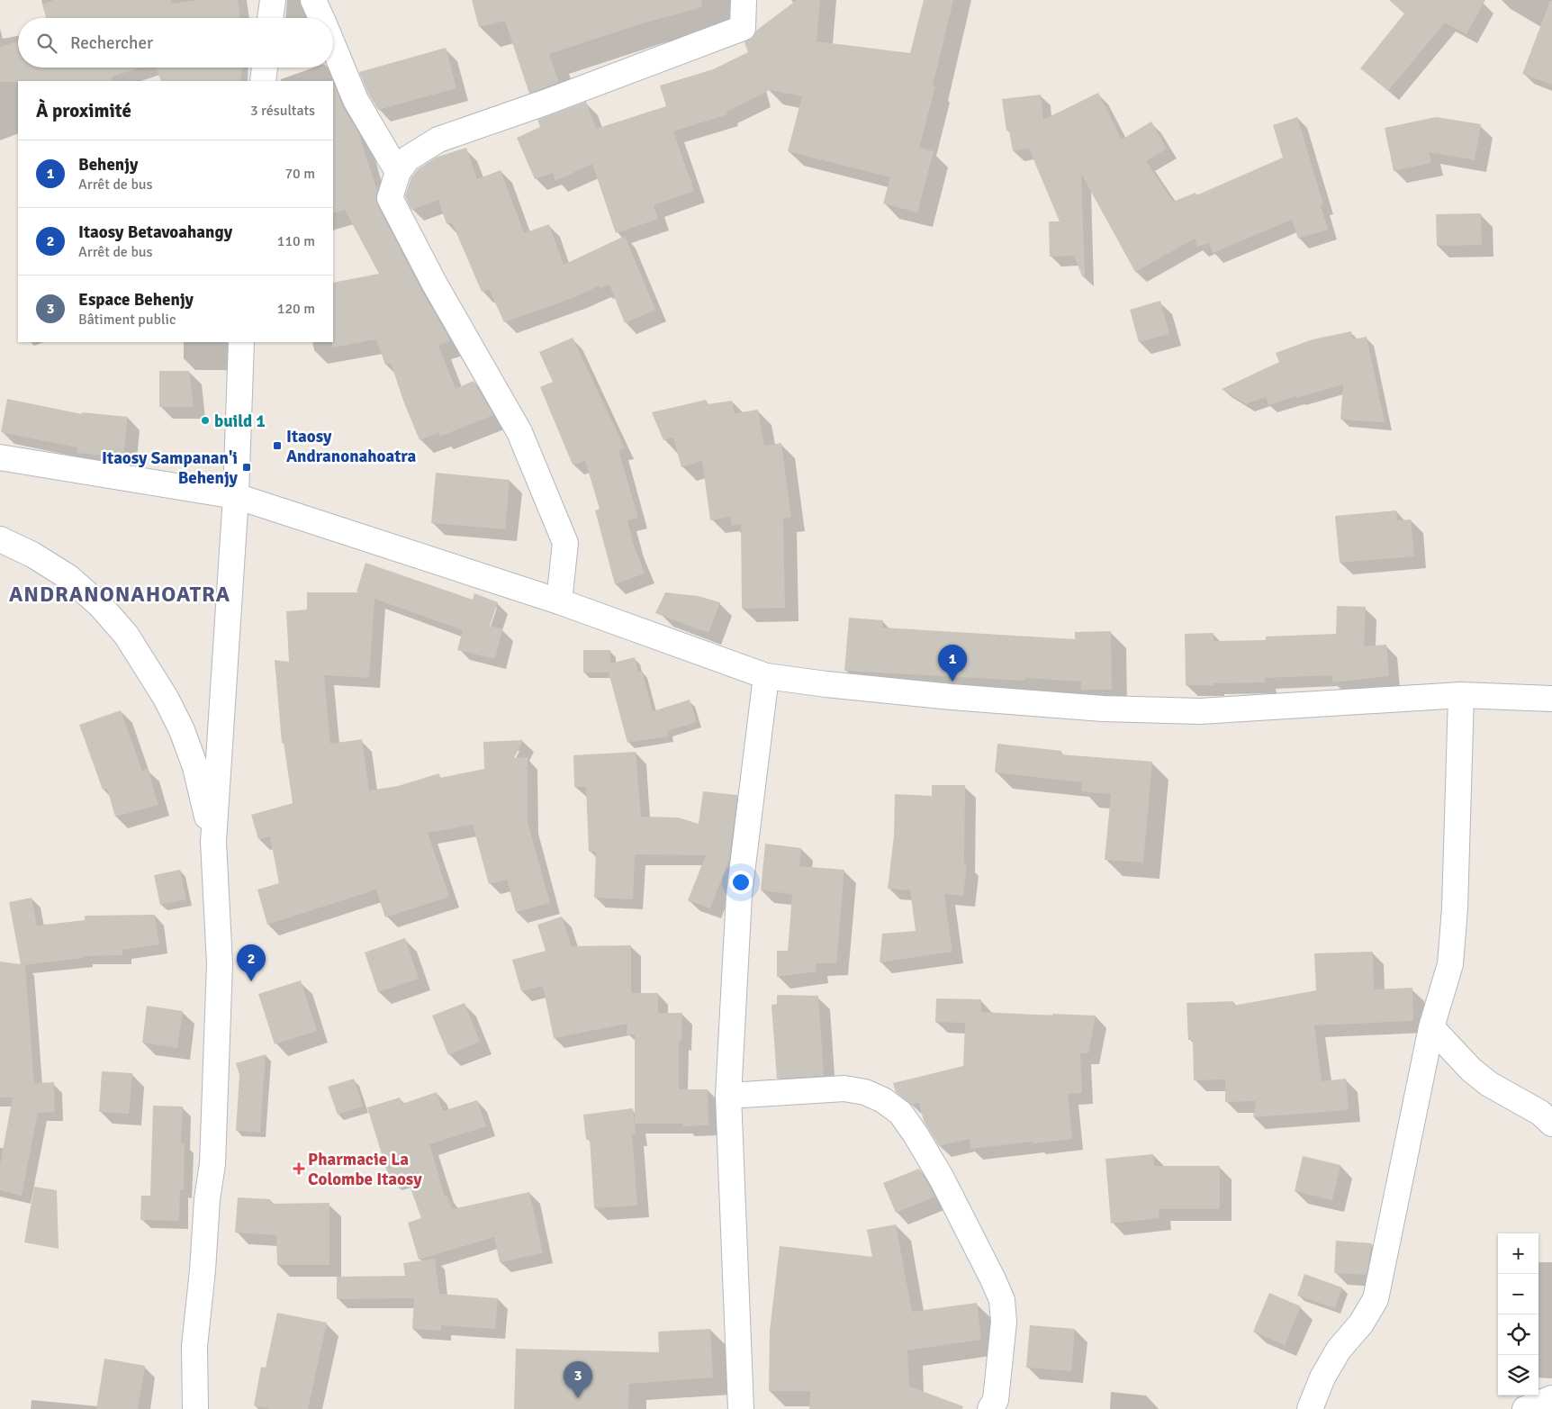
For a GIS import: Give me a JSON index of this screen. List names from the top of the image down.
{
  "districts": ["ANDRANONAHOATRA"],
  "places": {
    "other": ["build 1"],
    "transit": ["Itaosy Andranonahoatra", "Itaosy Sampanan'i Behenjy"],
    "health": ["Pharmacie La Colombe Itaosy"]
  },
  "page": {
    "search": "Rechercher",
    "heading": ["À proximité", "3 résultats"],
    "list": [
      {
        "mark": "1",
        "name": "Behenjy",
        "note": "Arrêt de bus",
        "value": "70 m"
      },
      {
        "mark": "2",
        "name": "Itaosy Betavoahangy",
        "note": "Arrêt de bus",
        "value": "110 m"
      },
      {
        "mark": "3",
        "name": "Espace Behenjy",
        "note": "Bâtiment public",
        "value": "120 m"
      }
    ],
    "pins": ["1", "2", "3"],
    "map_buttons": ["+", "−"]
  }
}
